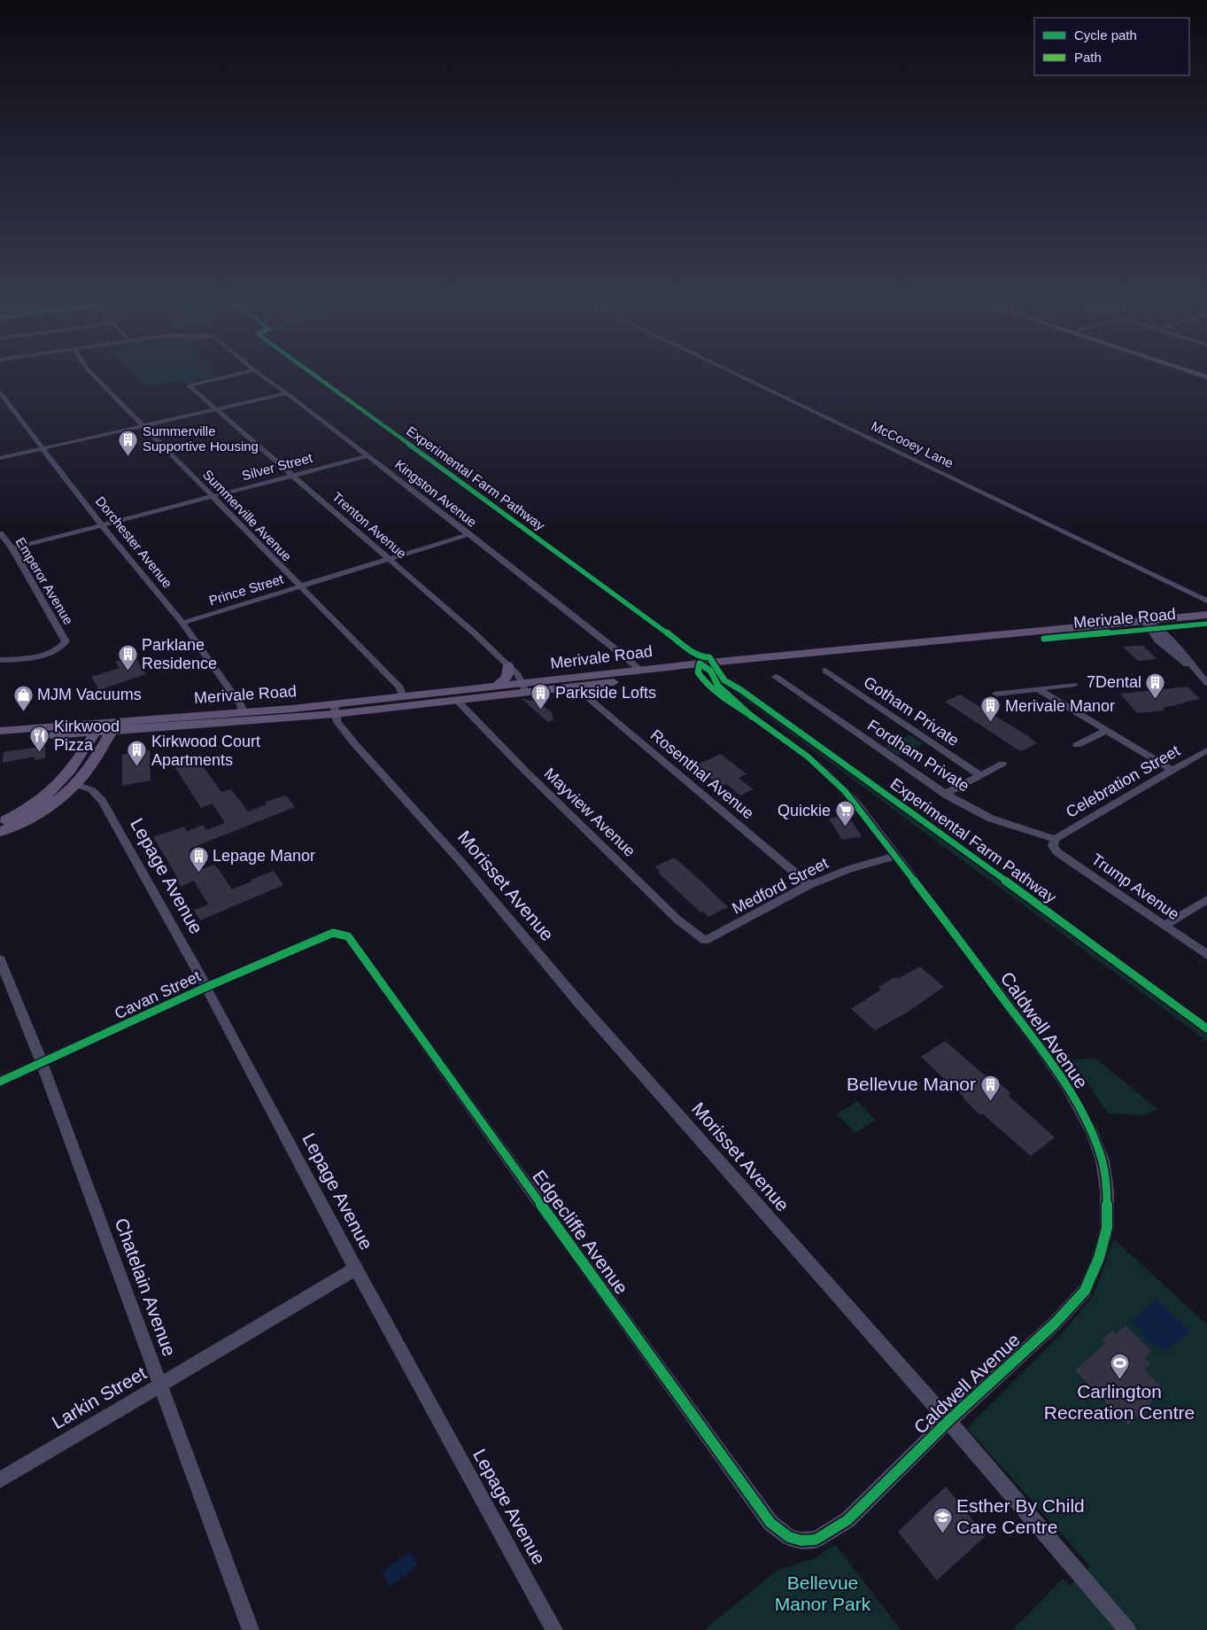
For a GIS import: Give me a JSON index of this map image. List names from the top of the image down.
{
  "streets": {
    "main road": ["Merivale Road"],
    "street": [
      "McCooey Lane",
      "Silver Street",
      "Kingston Avenue",
      "Summerville Avenue",
      "Trenton Avenue",
      "Dorchester Avenue",
      "Emperor Avenue",
      "Prince Street",
      "Gotham Private",
      "Fordham Private",
      "Rosenthal Avenue",
      "Celebration Street",
      "Mayview Avenue",
      "Lepage Avenue",
      "Morisset Avenue",
      "Medford Street",
      "Trump Avenue",
      "Cavan Street",
      "Caldwell Avenue",
      "Edgecliffe Avenue",
      "Chatelain Avenue",
      "Larkin Street"
    ],
    "cycle path": ["Experimental Farm Pathway"]
  },
  "crossings": [
    ["Silver Street", "Kingston Avenue"],
    ["Silver Street", "Summerville Avenue"],
    ["Silver Street", "Trenton Avenue"],
    ["Silver Street", "Dorchester Avenue"],
    ["Silver Street", "Emperor Avenue"],
    ["Kingston Avenue", "Prince Street"],
    ["Kingston Avenue", "Merivale Road"],
    ["Summerville Avenue", "Prince Street"],
    ["Summerville Avenue", "Merivale Road"],
    ["Trenton Avenue", "Prince Street"],
    ["Trenton Avenue", "Merivale Road"],
    ["Dorchester Avenue", "Prince Street"],
    ["Dorchester Avenue", "Merivale Road"],
    ["Merivale Road", "Rosenthal Avenue"],
    ["Merivale Road", "Mayview Avenue"],
    ["Merivale Road", "Morisset Avenue"],
    ["Merivale Road", "Caldwell Avenue"],
    ["Fordham Private", "Celebration Street"],
    ["Fordham Private", "Trump Avenue"],
    ["Rosenthal Avenue", "Medford Street"],
    ["Celebration Street", "Trump Avenue"],
    ["Mayview Avenue", "Medford Street"],
    ["Lepage Avenue", "Cavan Street"],
    ["Lepage Avenue", "Larkin Street"],
    ["Morisset Avenue", "Caldwell Avenue"],
    ["Medford Street", "Caldwell Avenue"],
    ["Cavan Street", "Edgecliffe Avenue"],
    ["Cavan Street", "Chatelain Avenue"],
    ["Caldwell Avenue", "Edgecliffe Avenue"],
    ["Chatelain Avenue", "Larkin Street"]
  ],
  "parks": ["Bellevue Manor Park"],
  "places": {
    "building": [
      "Summerville Supportive Housing",
      "Parklane Residence",
      "7Dental",
      "Parkside Lofts",
      "Merivale Manor",
      "Kirkwood Court Apartments",
      "Lepage Manor",
      "Bellevue Manor"
    ],
    "shop": ["MJM Vacuums"],
    "restaurant": ["Kirkwood Pizza"],
    "supermarket": ["Quickie"],
    "sports": ["Carlington Recreation Centre"],
    "school or university": ["Esther By Child Care Centre"]
  },
  "legend": ["Cycle path", "Path"]
}
